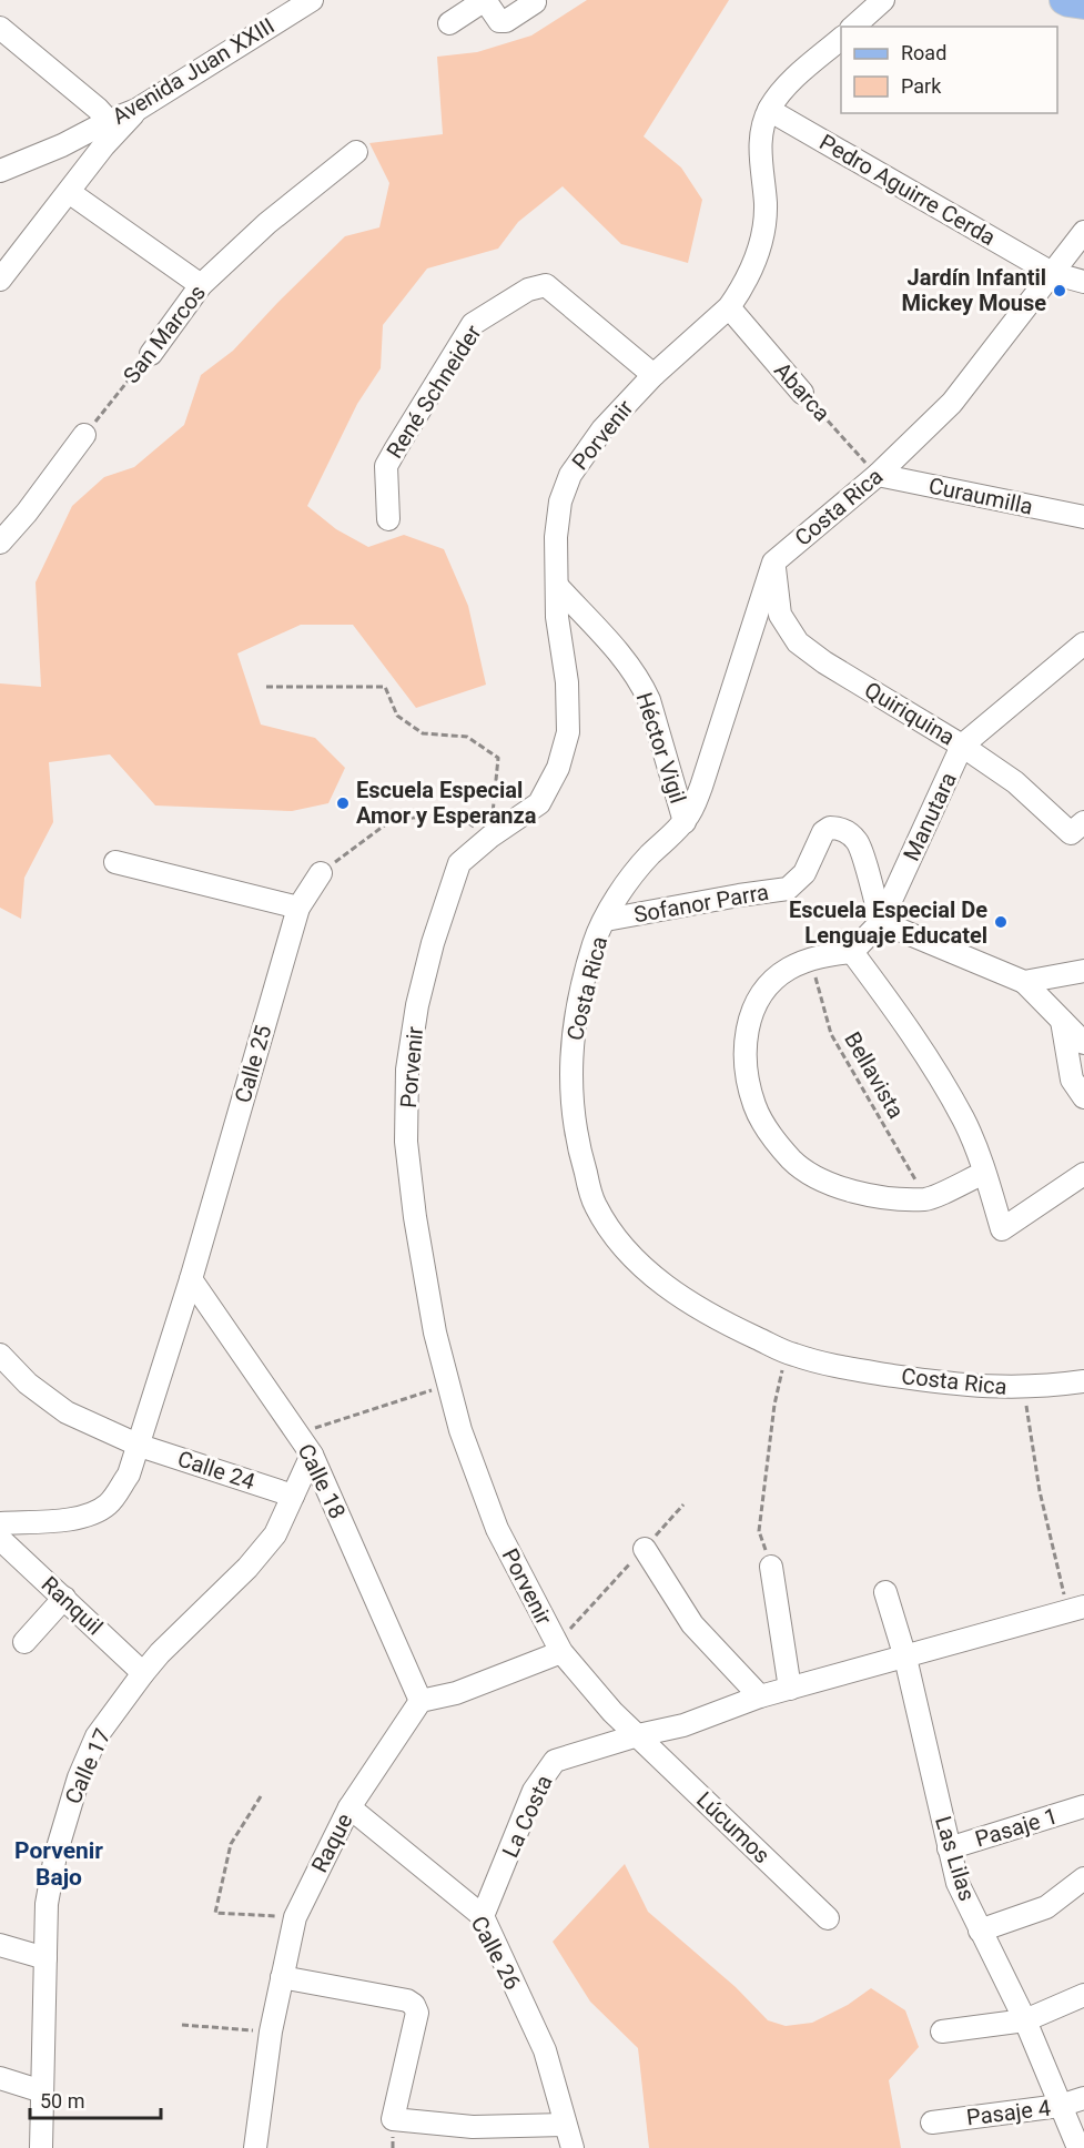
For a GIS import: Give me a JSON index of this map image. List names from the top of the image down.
{
  "streets": {
    "street": [
      "Avenida Juan XXIII",
      "Pedro Aguirre Cerda",
      "San Marcos",
      "René Schneider",
      "Abarca",
      "Porvenir",
      "Curaumilla",
      "Costa Rica",
      "Quiriquina",
      "Héctor Vigil",
      "Manutara",
      "Sofanor Parra",
      "Calle 25",
      "Calle 24",
      "Calle 18",
      "Ranquil",
      "Calle 17",
      "La Costa",
      "Lúcumos",
      "Pasaje 1",
      "Raque",
      "Las Lilas",
      "Calle 26",
      "Pasaje 4"
    ],
    "path": ["Bellavista"]
  },
  "crossings": [
    ["Pedro Aguirre Cerda", "Porvenir"],
    ["Pedro Aguirre Cerda", "Costa Rica"],
    ["René Schneider", "Porvenir"],
    ["Abarca", "Porvenir"],
    ["Abarca", "Curaumilla"],
    ["Abarca", "Costa Rica"],
    ["Porvenir", "Héctor Vigil"],
    ["Porvenir", "La Costa"],
    ["Porvenir", "Lúcumos"],
    ["Curaumilla", "Costa Rica"],
    ["Costa Rica", "Quiriquina"],
    ["Costa Rica", "Héctor Vigil"],
    ["Costa Rica", "Sofanor Parra"],
    ["Quiriquina", "Manutara"],
    ["Manutara", "Sofanor Parra"],
    ["Calle 25", "Calle 24"],
    ["Calle 25", "Calle 18"],
    ["Calle 24", "Calle 17"],
    ["Calle 18", "Calle 17"],
    ["Calle 18", "Raque"],
    ["Ranquil", "Calle 17"],
    ["La Costa", "Lúcumos"],
    ["La Costa", "Calle 26"],
    ["Pasaje 1", "Las Lilas"],
    ["Raque", "Calle 26"],
    ["Las Lilas", "Pasaje 4"]
  ],
  "districts": ["Porvenir Bajo"],
  "places": ["Jardín Infantil Mickey Mouse", "Escuela Especial Amor y Esperanza", "Escuela Especial De Lenguaje Educatel"],
  "legend": ["Road", "Park"],
  "scale_bar": "50 m"
}
